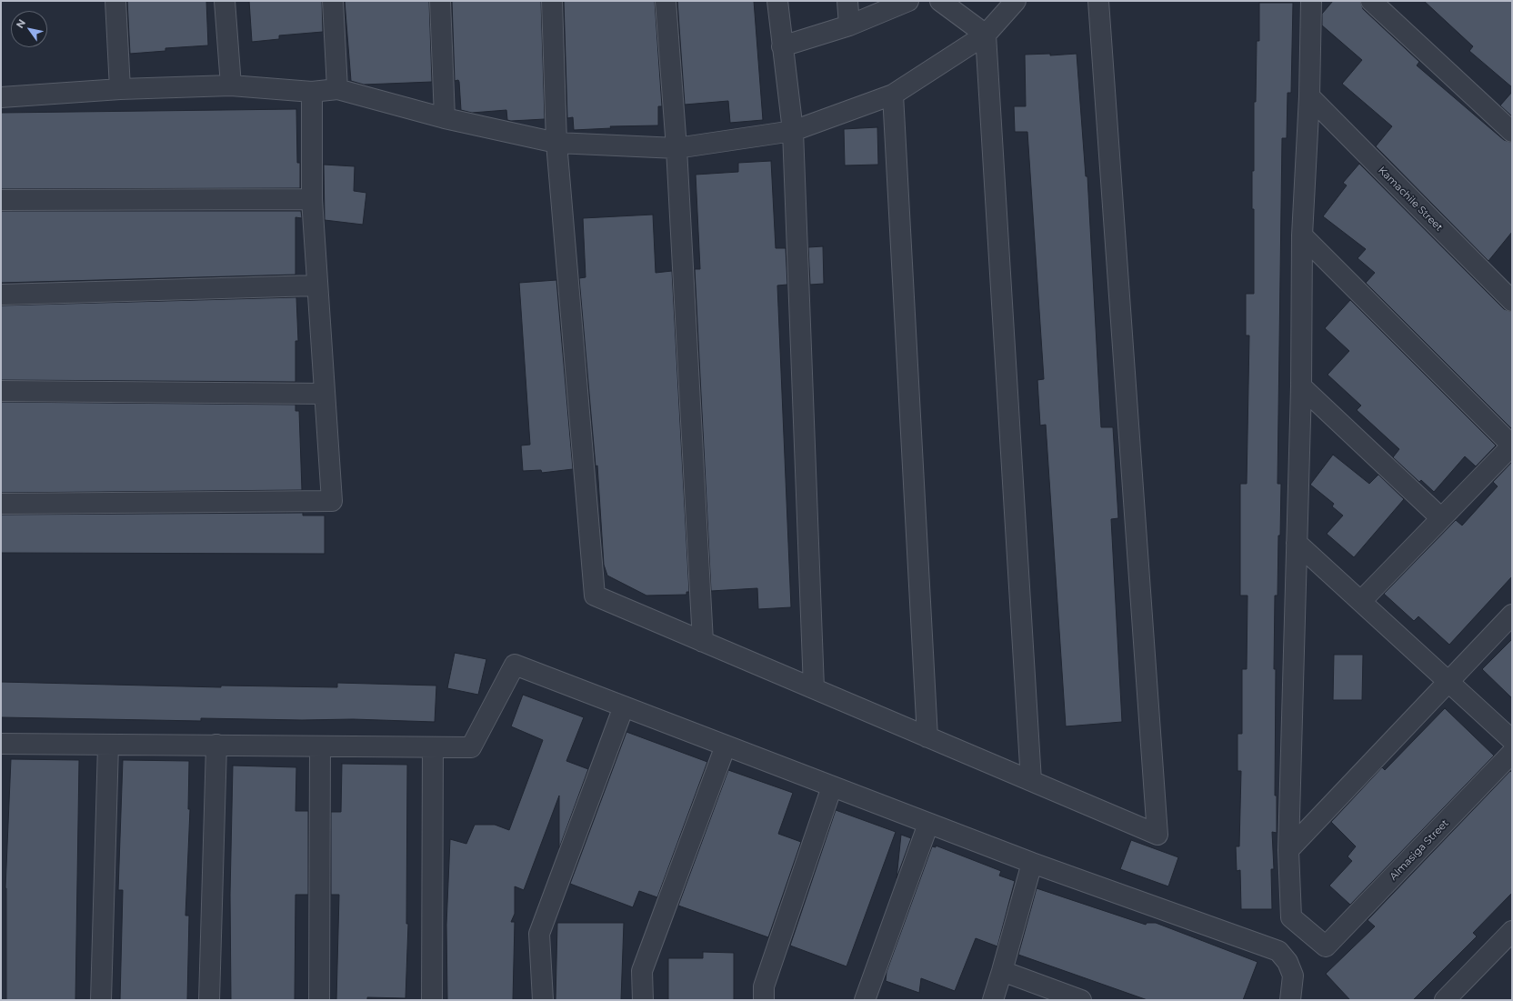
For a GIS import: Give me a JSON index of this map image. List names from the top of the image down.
{
  "streets": {
    "street": ["Kamachile Street", "Almasiga Street"]
  },
  "north": "top left"
}
